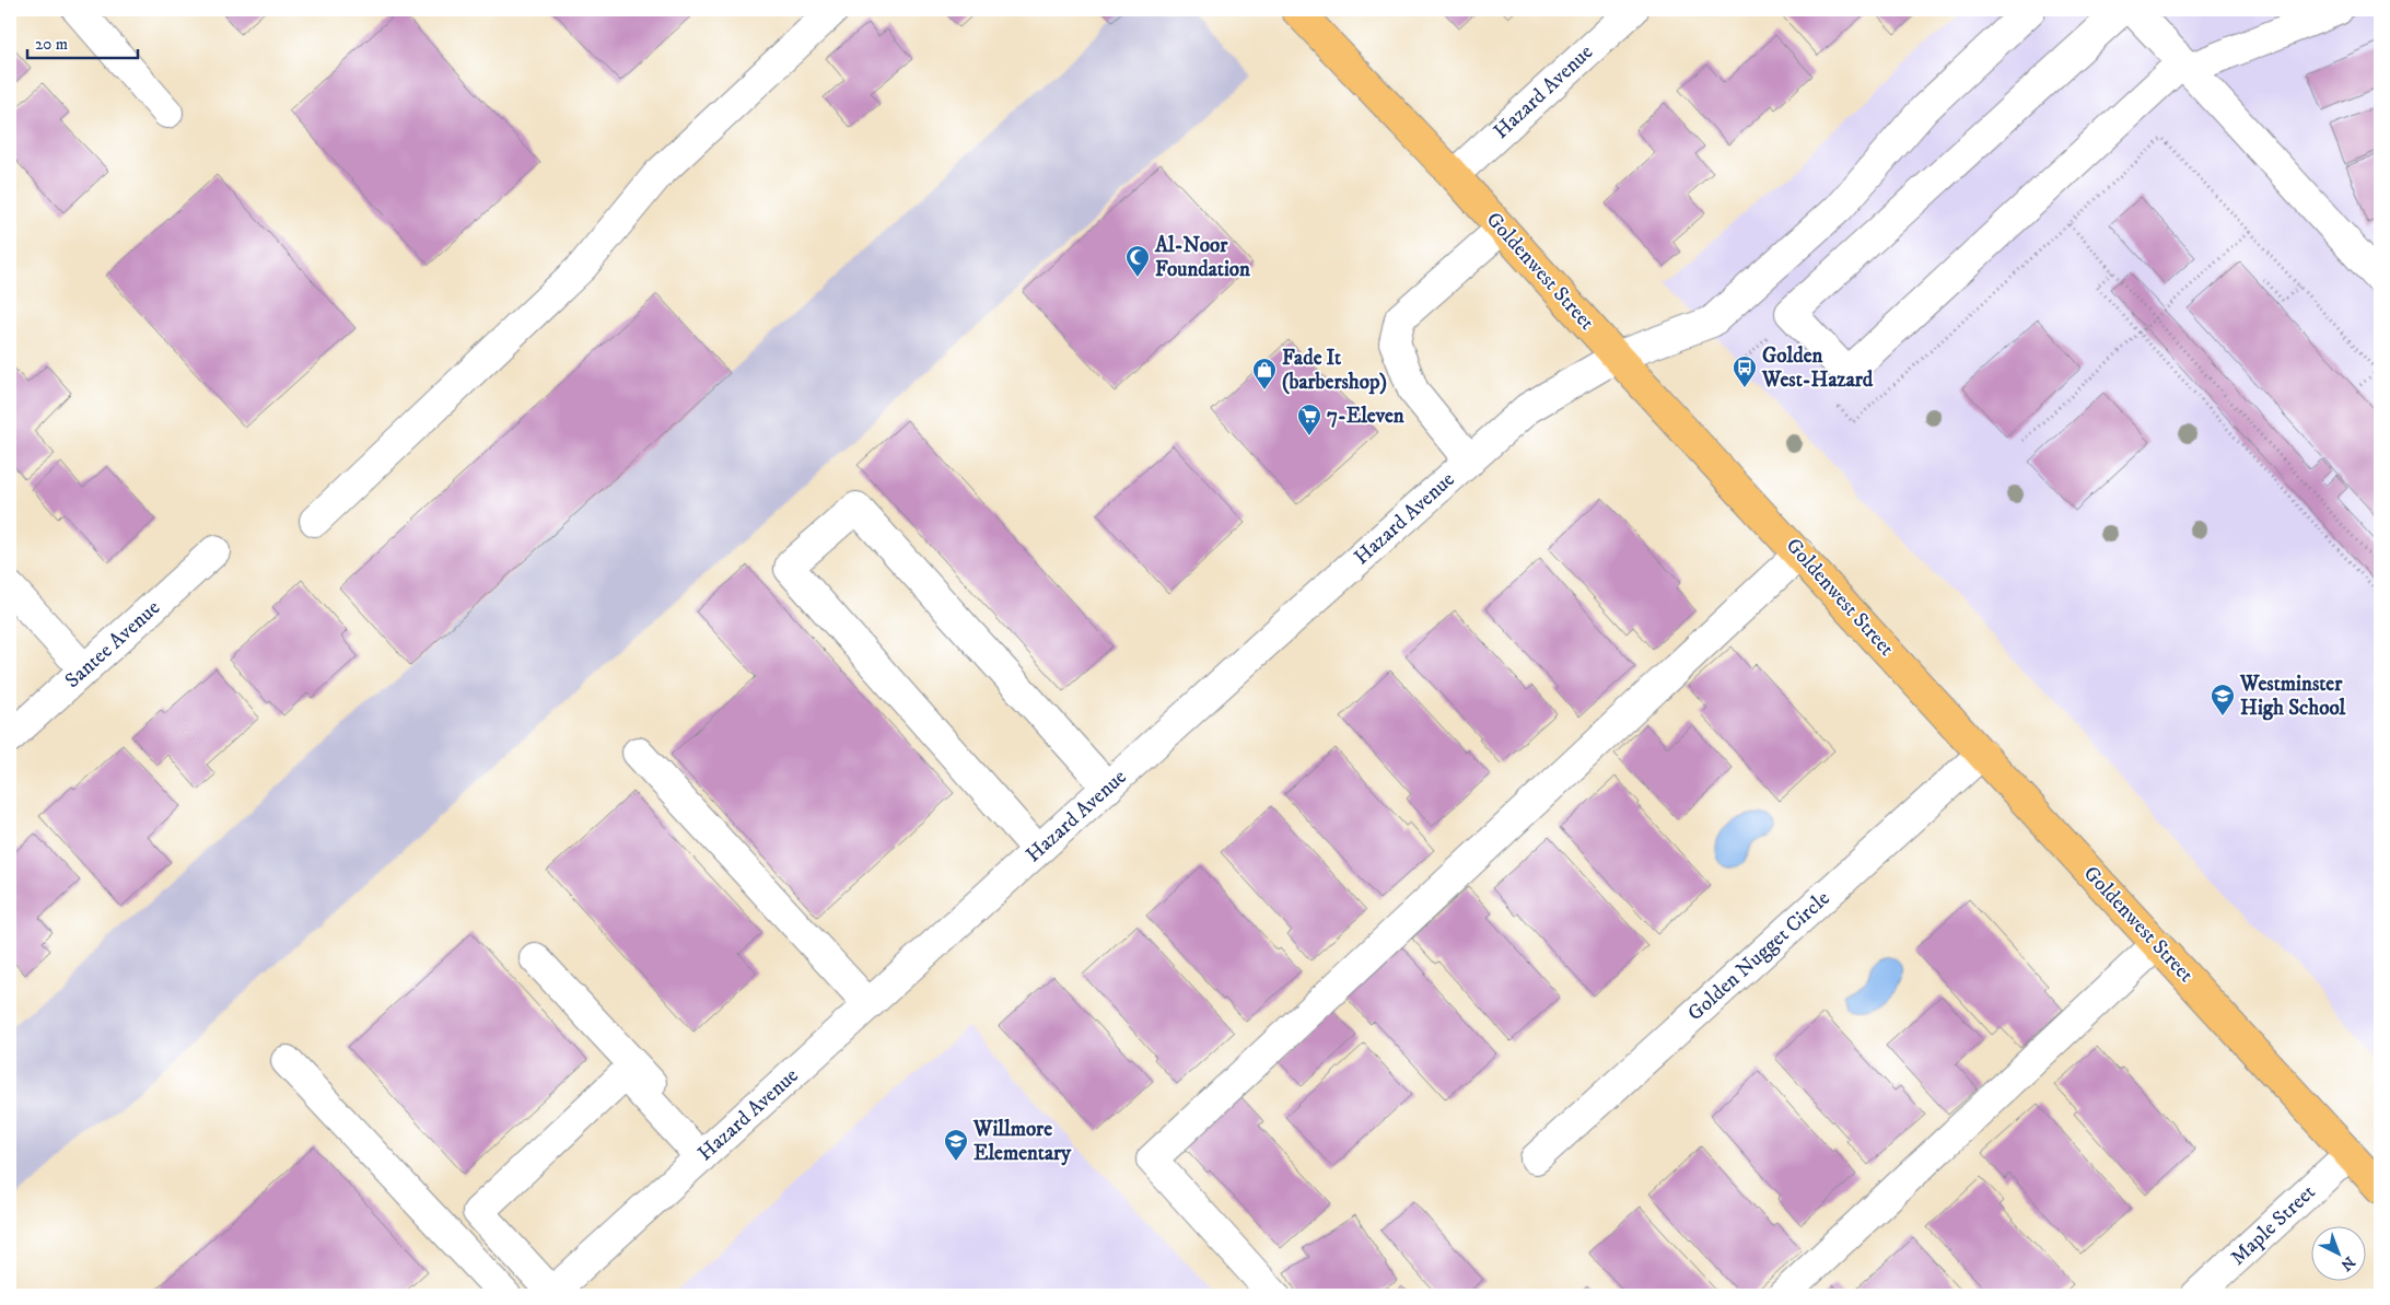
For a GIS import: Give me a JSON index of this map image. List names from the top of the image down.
{
  "streets": {
    "main road": ["Goldenwest Street"],
    "street": [
      "Hazard Avenue",
      "Santee Avenue",
      "Golden Nugget Circle",
      "Maple Street"
    ]
  },
  "crossings": [
    ["Hazard Avenue", "Goldenwest Street"],
    ["Goldenwest Street", "Golden Nugget Circle"],
    ["Goldenwest Street", "Maple Street"]
  ],
  "places": {
    "mosque": ["Al-Noor Foundation"],
    "bus stop": ["Golden West-Hazard"],
    "shop": ["Fade It (barbershop)"],
    "supermarket": ["7-Eleven"],
    "school or university": ["Westminster High School", "Willmore Elementary"]
  },
  "scale_bar": "20 m",
  "north": "bottom right"
}
